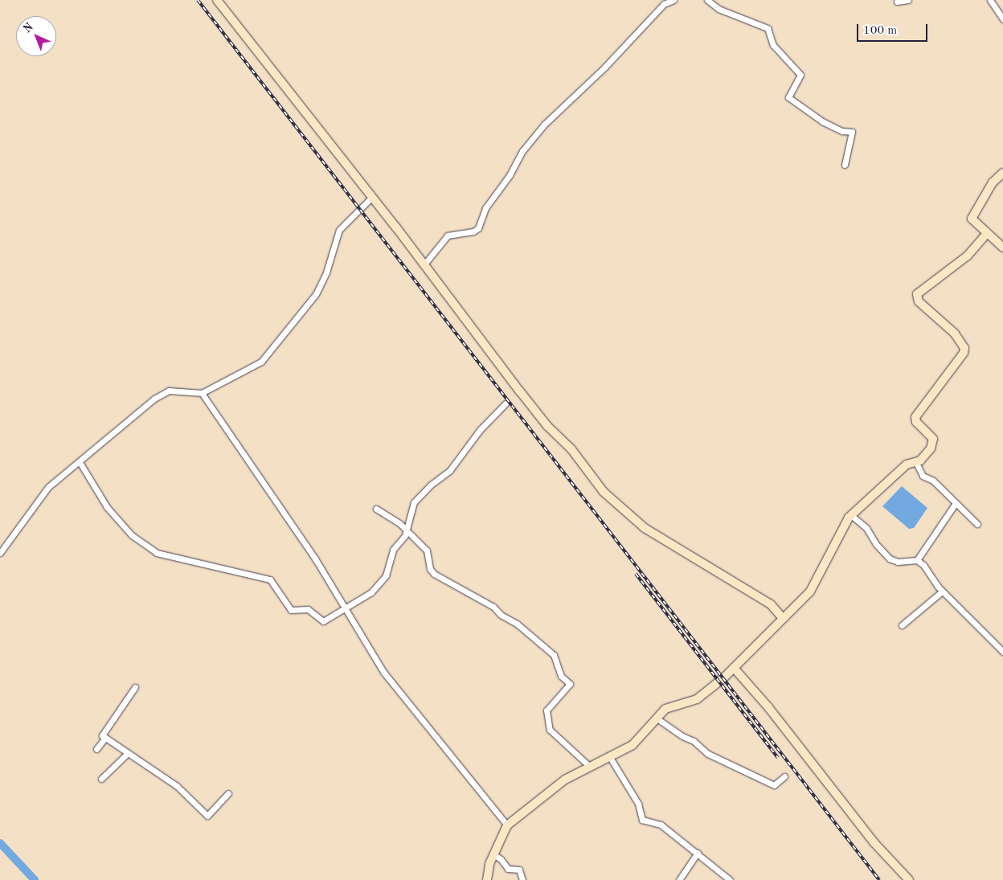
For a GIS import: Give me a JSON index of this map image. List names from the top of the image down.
{
  "scale_bar": "100 m",
  "north": "top left"
}
